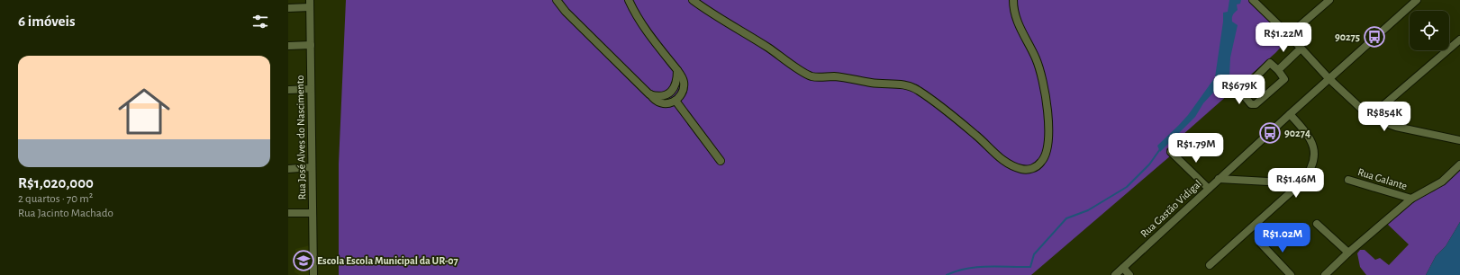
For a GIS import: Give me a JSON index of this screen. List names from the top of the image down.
{
  "streets": {
    "street": ["Rua José Alves do Nascimento", "Rua Galante", "Rua Gastão Vidigal"]
  },
  "places": {
    "bus stop": ["90275", "90274"],
    "school or university": ["Escola Escola Municipal da UR-07"]
  },
  "page": {
    "heading": "6 imóveis",
    "price": [
      "R$1.22M",
      "R$679K",
      "R$854K",
      "R$1.79M",
      "R$1.46M",
      "R$1.02M"
    ],
    "list": [
      {
        "name": "R$1,020,000",
        "note": "2 quartos · 70 m² · Rua Jacinto Machado"
      }
    ]
  }
}
